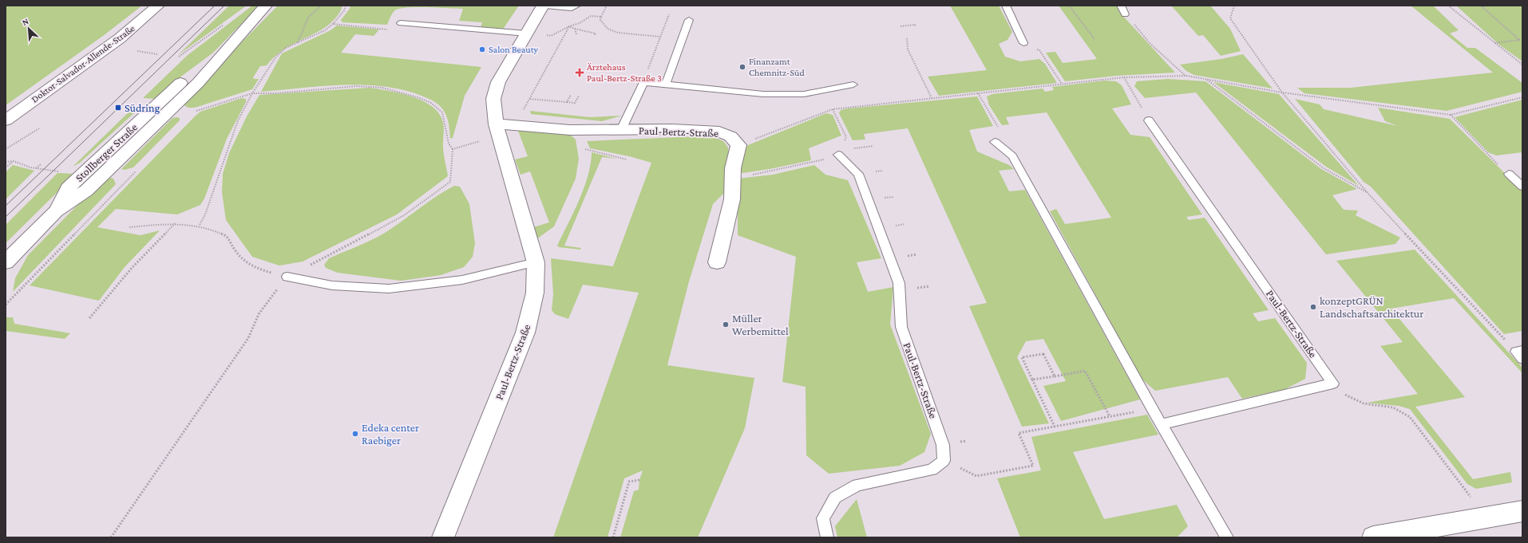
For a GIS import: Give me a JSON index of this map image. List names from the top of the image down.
{
  "streets": {
    "street": ["Doktor-Salvador-Allende-Straße", "Paul-Bertz-Straße", "Stollberger Straße"]
  },
  "places": {
    "other": [
      "Salon Beauty",
      "Finanzamt Chemnitz-Süd",
      "konzeptGRÜN Landschaftsarchitektur",
      "Müller Werbemittel",
      "Edeka center Raebiger"
    ],
    "health": ["Ärztehaus Paul-Bertz-Straße 3"],
    "transit": ["Südring"]
  },
  "north": "top left"
}
